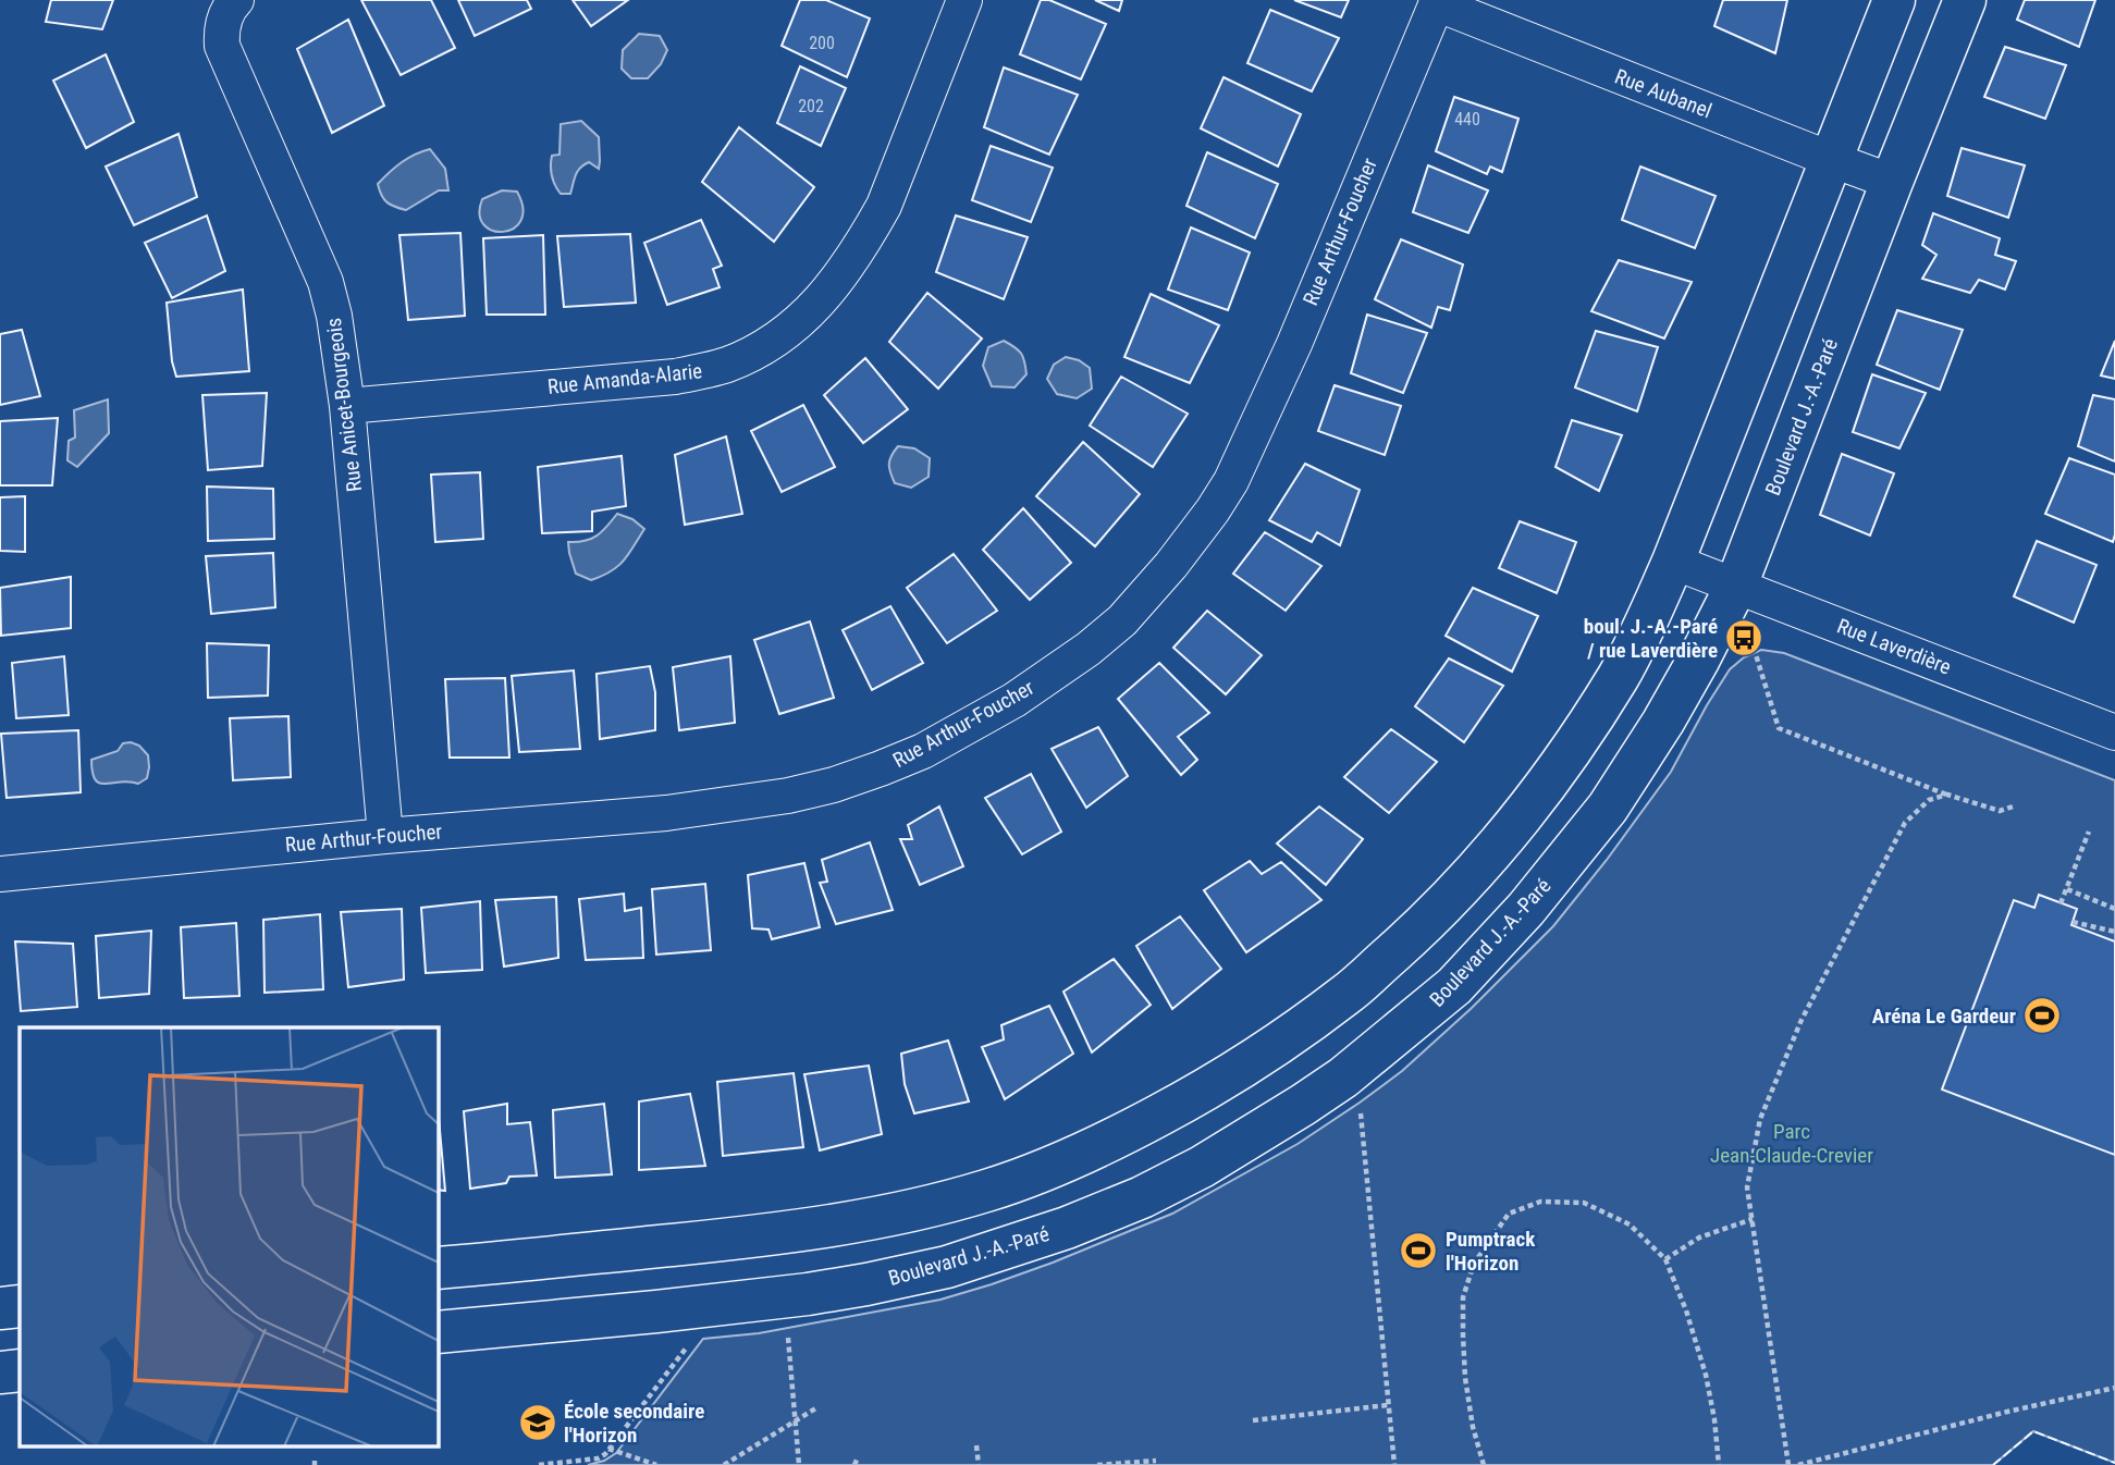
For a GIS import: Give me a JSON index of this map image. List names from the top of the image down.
{
  "streets": {
    "street": [
      "Rue Aubanel",
      "Rue Arthur-Foucher",
      "Rue Amanda-Alarie",
      "Rue Anicet-Bourgeois",
      "Boulevard J.-A.-Paré",
      "Rue Laverdière"
    ]
  },
  "crossings": [
    ["Rue Aubanel", "Rue Arthur-Foucher"],
    ["Rue Aubanel", "Boulevard J.-A.-Paré"],
    ["Rue Arthur-Foucher", "Rue Anicet-Bourgeois"],
    ["Rue Amanda-Alarie", "Rue Anicet-Bourgeois"],
    ["Boulevard J.-A.-Paré", "Rue Laverdière"]
  ],
  "parks": ["Parc Jean-Claude-Crevier"],
  "places": {
    "bus stop": ["boul. J.-A.-Paré / rue Laverdière"],
    "sports": ["Aréna Le Gardeur", "Pumptrack l'Horizon"],
    "school or university": ["École secondaire l'Horizon"]
  },
  "house_numbers": ["200", "202", "440"]
}
